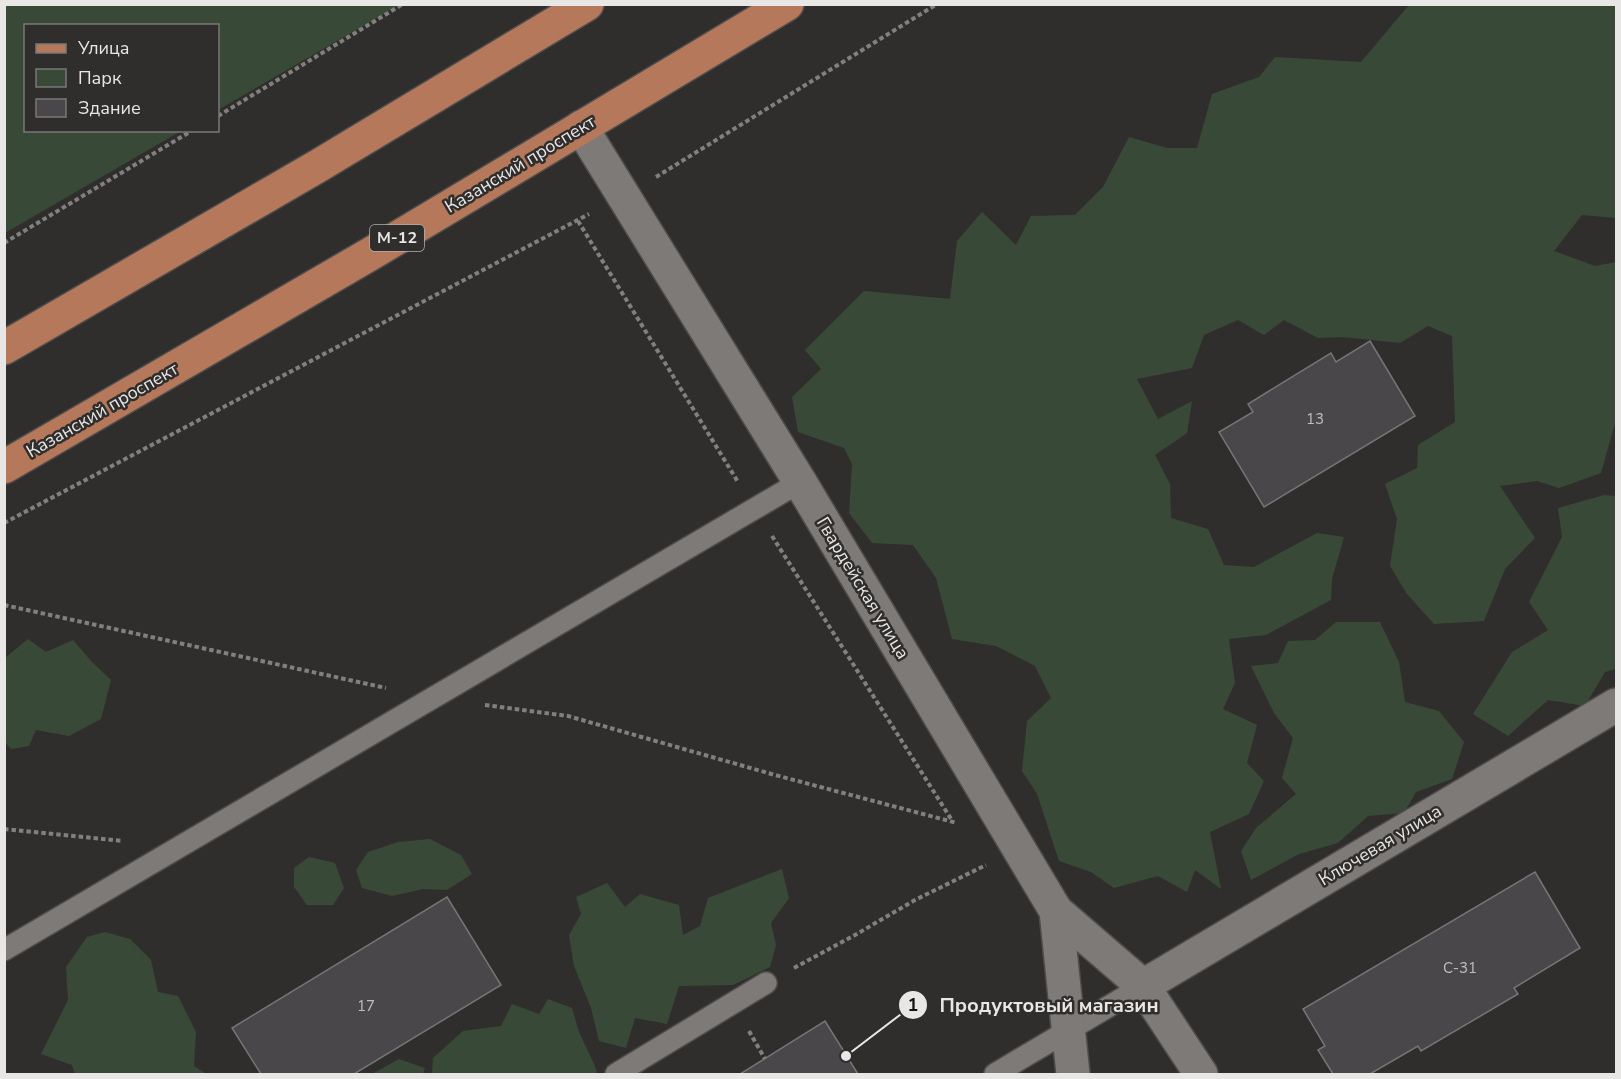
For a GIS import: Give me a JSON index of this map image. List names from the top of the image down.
{
  "streets": {
    "main road": ["Казанский проспект", "М-12"],
    "street": ["Гвардейская улица", "Ключевая улица"]
  },
  "crossings": [
    ["Казанский проспект", "Гвардейская улица"]
  ],
  "places": ["Продуктовый магазин"],
  "house_numbers": ["13", "С-31", "17"],
  "legend": ["Улица", "Парк", "Здание"]
}
